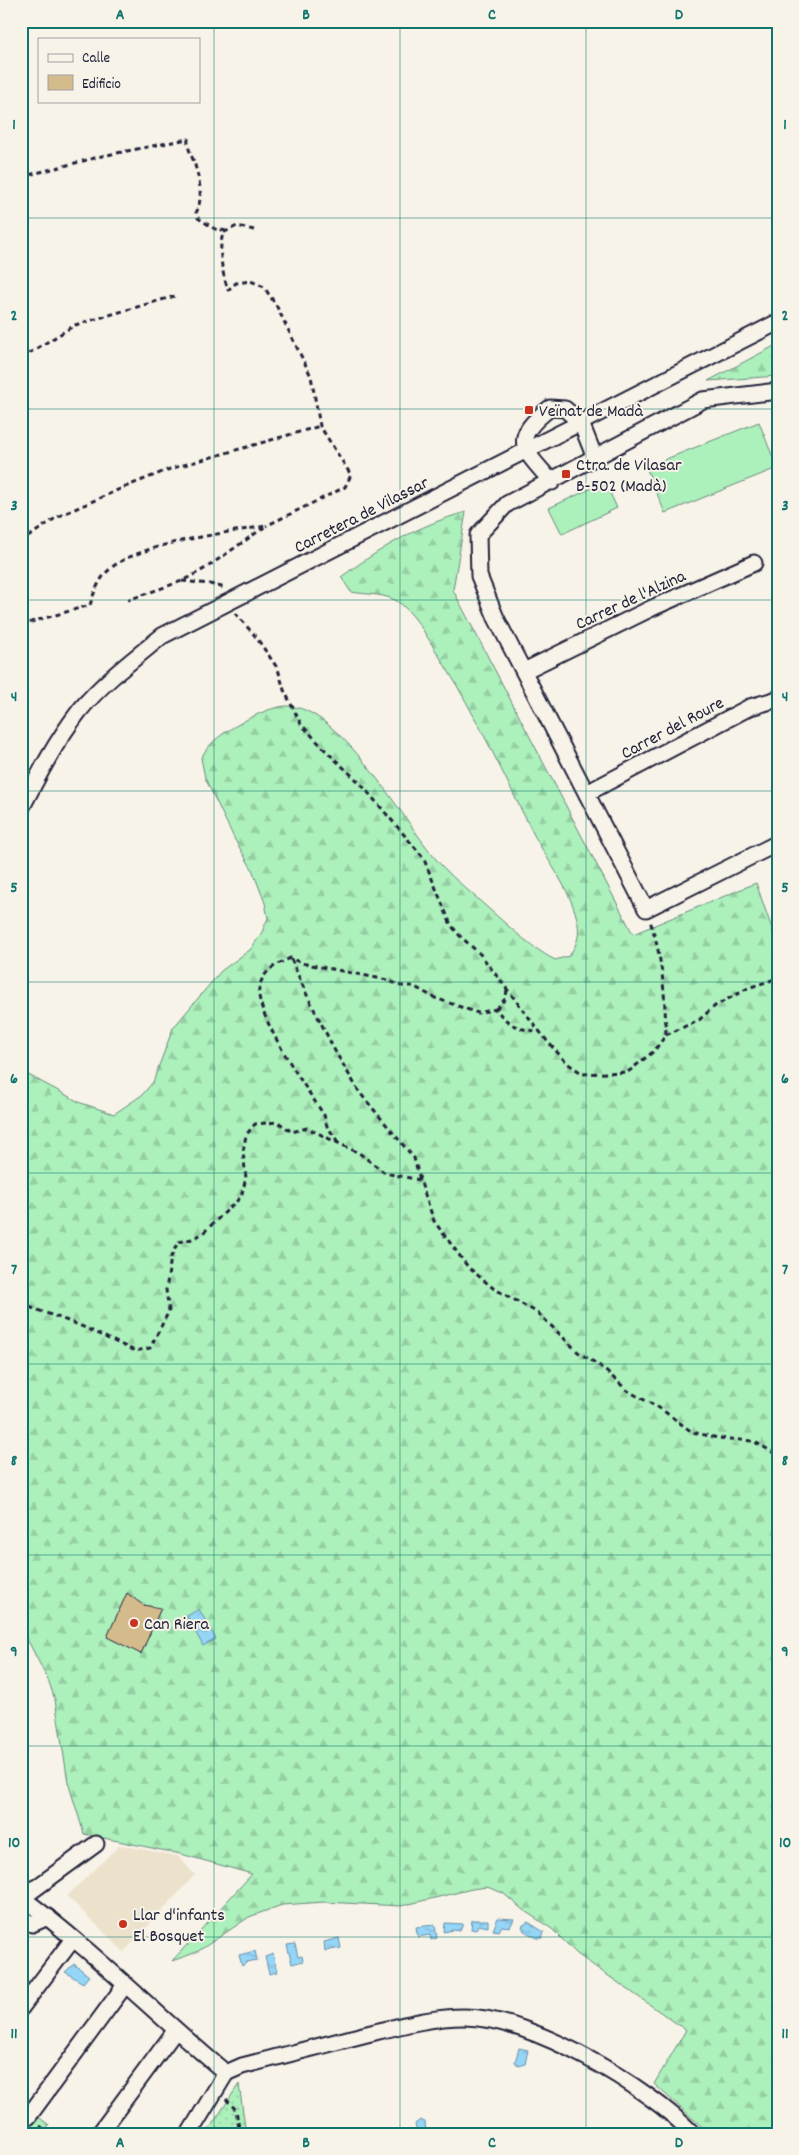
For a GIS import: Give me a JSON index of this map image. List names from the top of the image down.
{
  "streets": {
    "street": ["Carretera de Vilassar", "Carrer de l'Alzina", "Carrer del Roure"]
  },
  "places": {
    "transit": ["Veïnat de Madà", "Ctra. de Vilasar B-502 (Madà)"],
    "other": ["Can Riera", "Llar d'infants El Bosquet"]
  },
  "legend": ["Calle", "Edificio"],
  "grid": {
    "columns": [
      "A",
      "B",
      "C",
      "D"
    ],
    "rows": [
      "1",
      "2",
      "3",
      "4",
      "5",
      "6",
      "7",
      "8",
      "9",
      "10",
      "11"
    ]
  }
}
